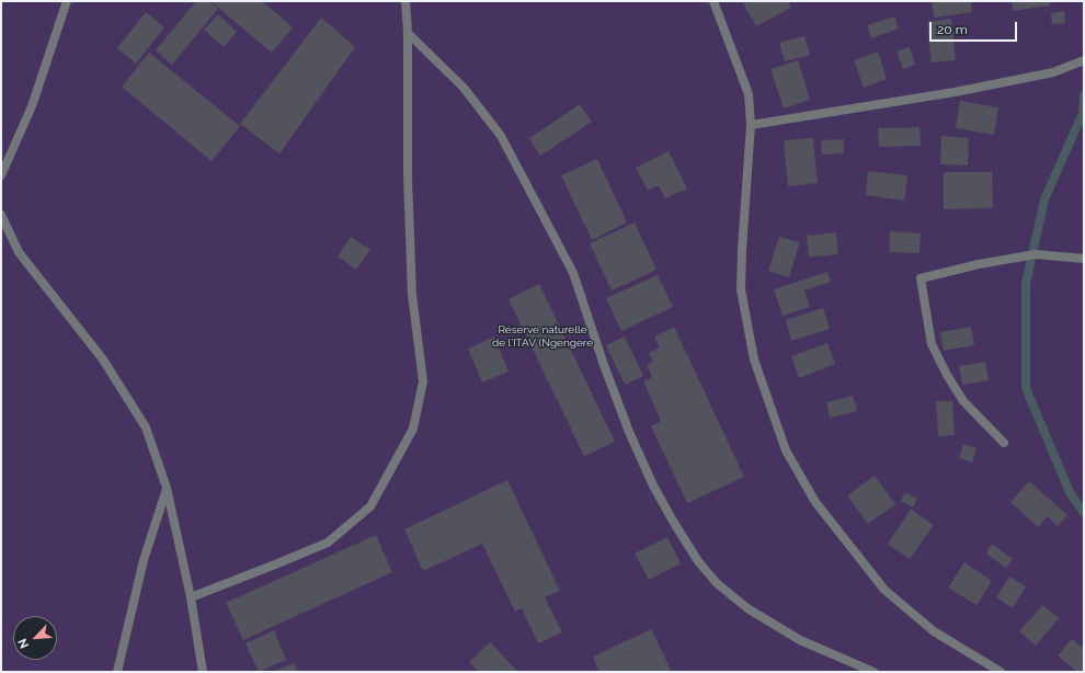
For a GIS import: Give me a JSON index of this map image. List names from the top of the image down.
{
  "parks": ["Réserve naturelle de l'ITAV (Ngengere"],
  "scale_bar": "20 m",
  "north": "bottom left"
}
